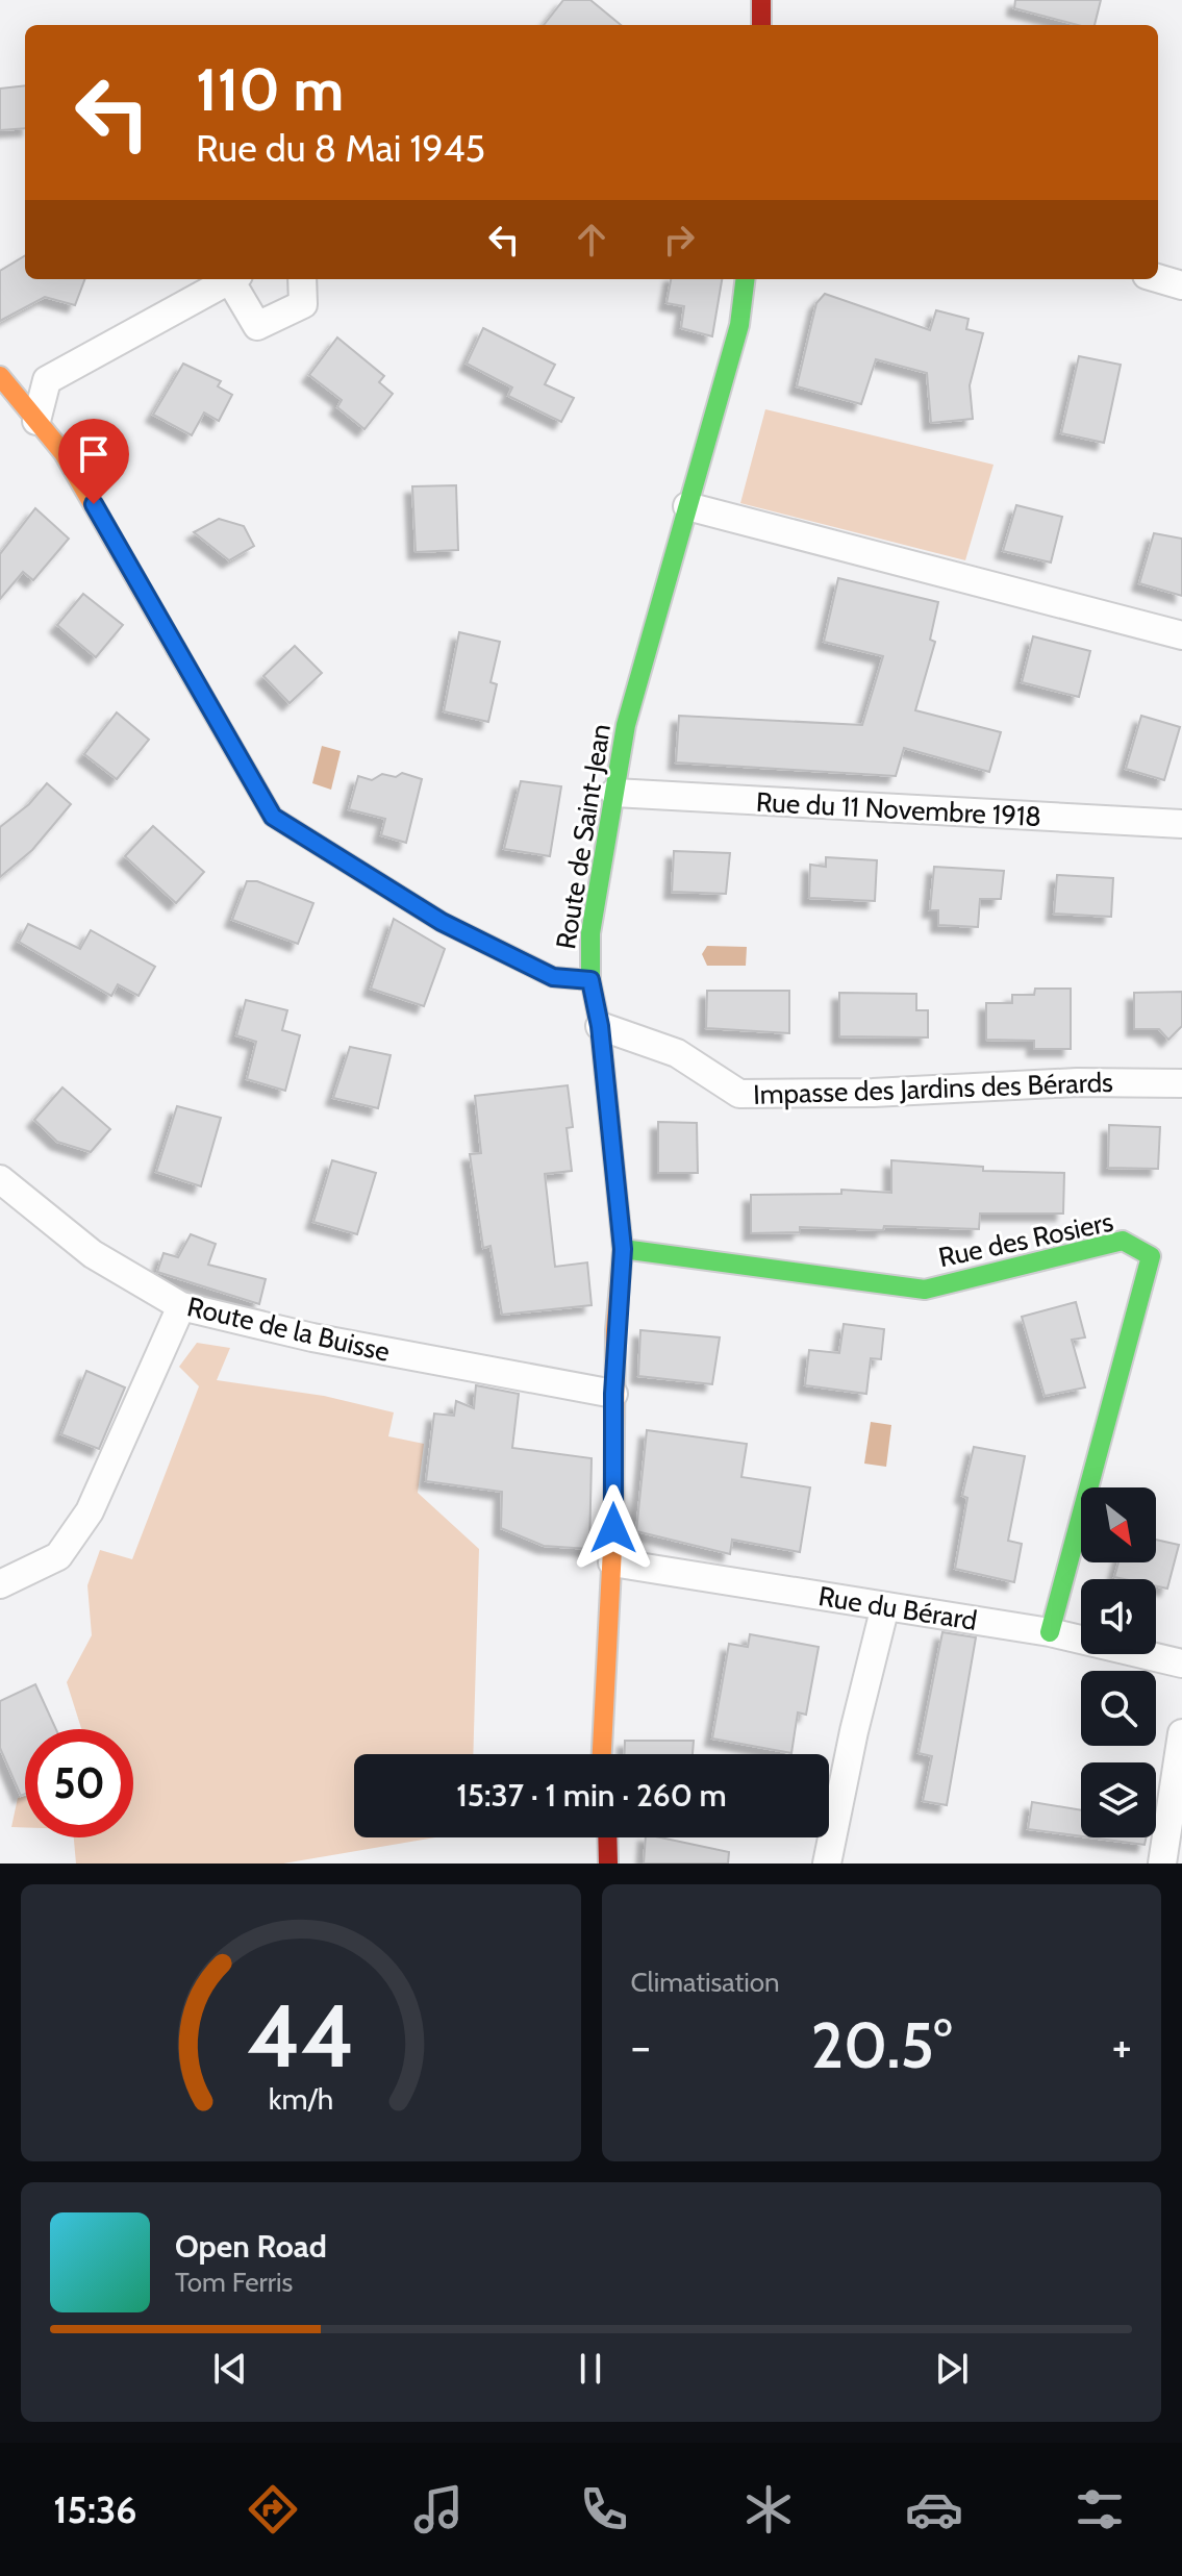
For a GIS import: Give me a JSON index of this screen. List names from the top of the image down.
{
  "streets": {
    "street": [
      "Rue du 11 Novembre 1918",
      "Route de Saint-Jean",
      "Impasse des Jardins des Bérards",
      "Rue des Rosiers",
      "Route de la Buisse",
      "Rue du Bérard"
    ]
  },
  "crossings": [
    ["Rue du 11 Novembre 1918", "Route de Saint-Jean"],
    ["Route de Saint-Jean", "Impasse des Jardins des Bérards"],
    ["Route de Saint-Jean", "Rue des Rosiers"],
    ["Route de Saint-Jean", "Route de la Buisse"],
    ["Route de Saint-Jean", "Rue du Bérard"],
    ["Rue des Rosiers", "Rue du Bérard"]
  ],
  "north": "bottom right",
  "page": {
    "turn": ["110 m", "Rue du 8 Mai 1945"],
    "limit": "50",
    "trip": "15:37 · 1 min · 260 m",
    "tile": "Climatisation",
    "heat": ["−", "20.5°", "+"],
    "song": ["Open Road", "Tom Ferris"],
    "tabs": "15:36",
    "gauge": ["44", "km/h"]
  }
}
